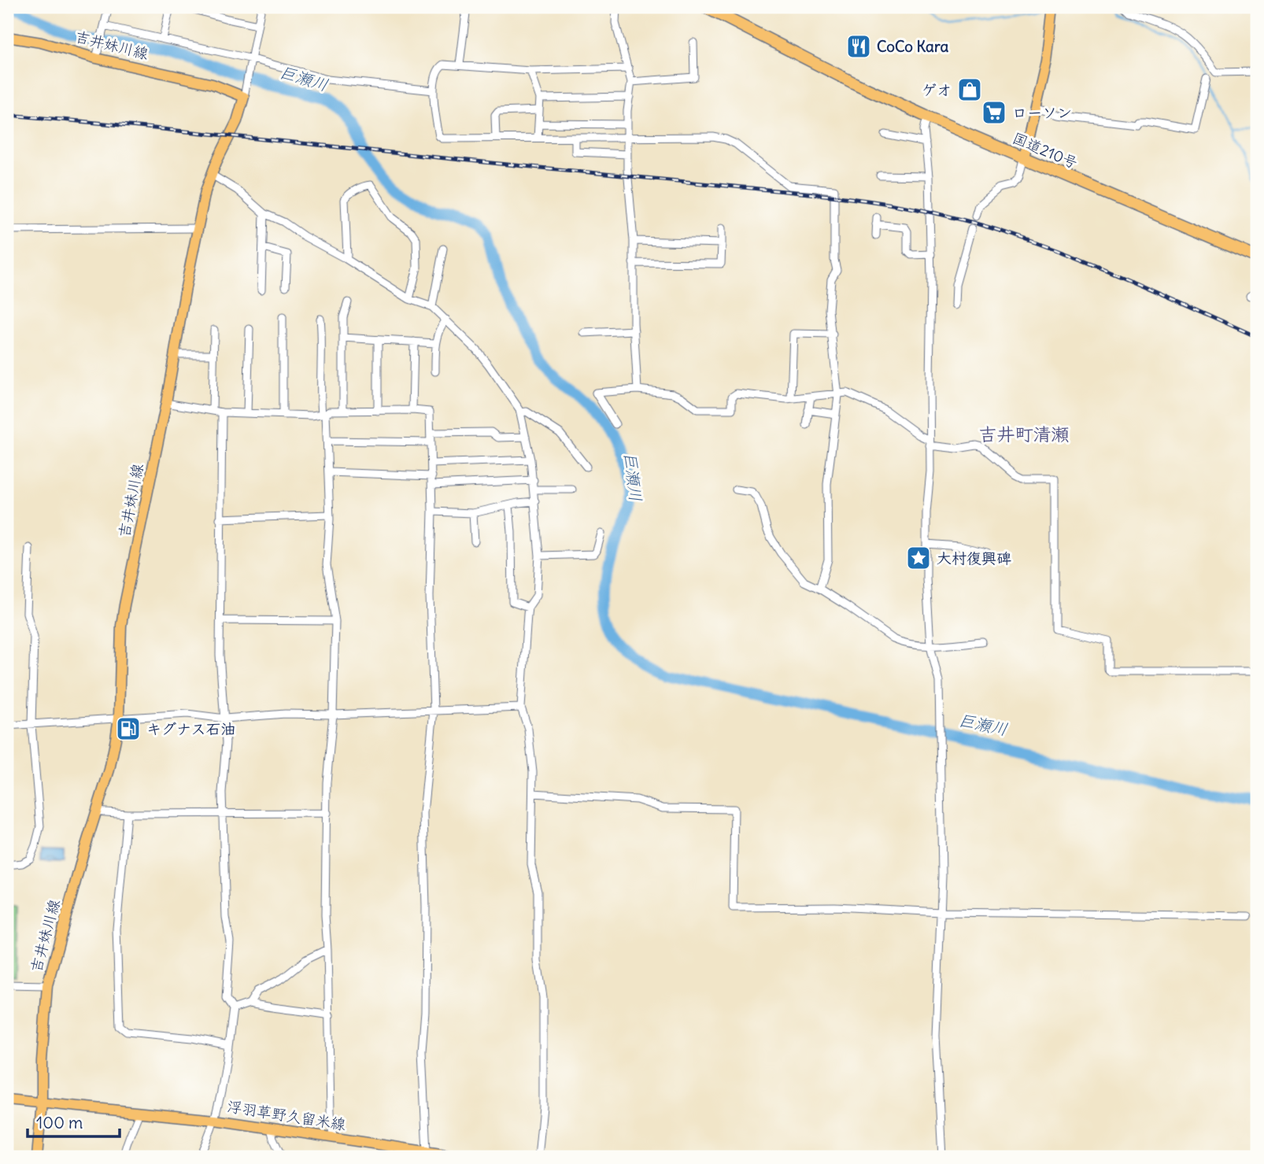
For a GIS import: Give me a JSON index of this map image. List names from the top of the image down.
{
  "streets": {
    "highway": ["国道210号"],
    "main road": ["吉井妹川線", "浮羽草野久留米線"]
  },
  "crossings": [
    ["吉井妹川線", "浮羽草野久留米線"]
  ],
  "districts": ["吉井町清瀬"],
  "water": ["巨瀬川"],
  "places": {
    "restaurant": ["CoCo Kara"],
    "shop": ["ゲオ"],
    "supermarket": ["ローソン"],
    "place": ["大村復興碑"],
    "fuel station": ["キグナス石油"]
  },
  "scale_bar": "100 m"
}
